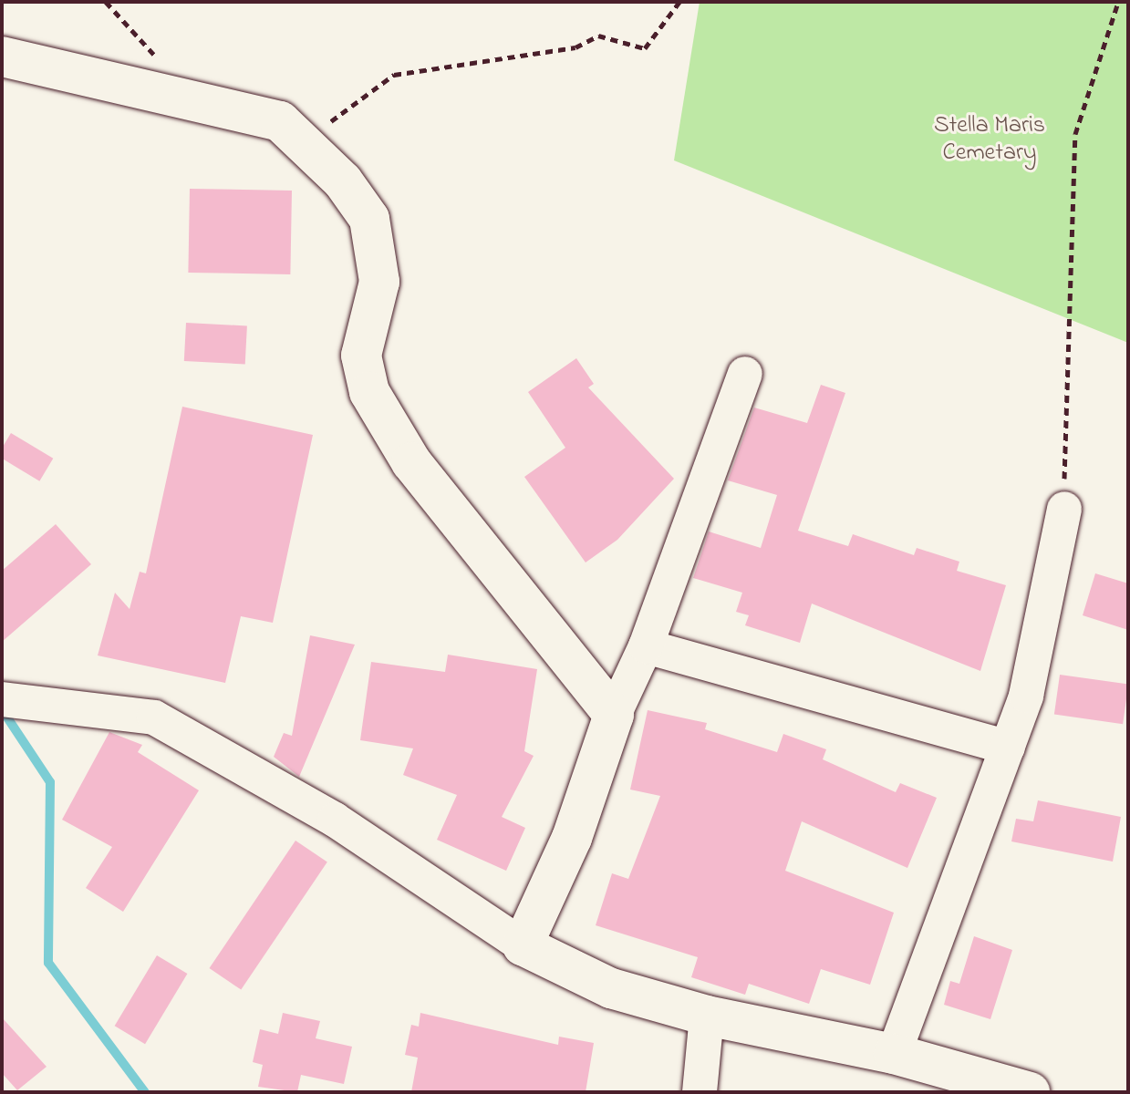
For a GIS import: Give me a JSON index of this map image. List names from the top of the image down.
{
  "parks": ["Stella Maris Cemetary"]
}
